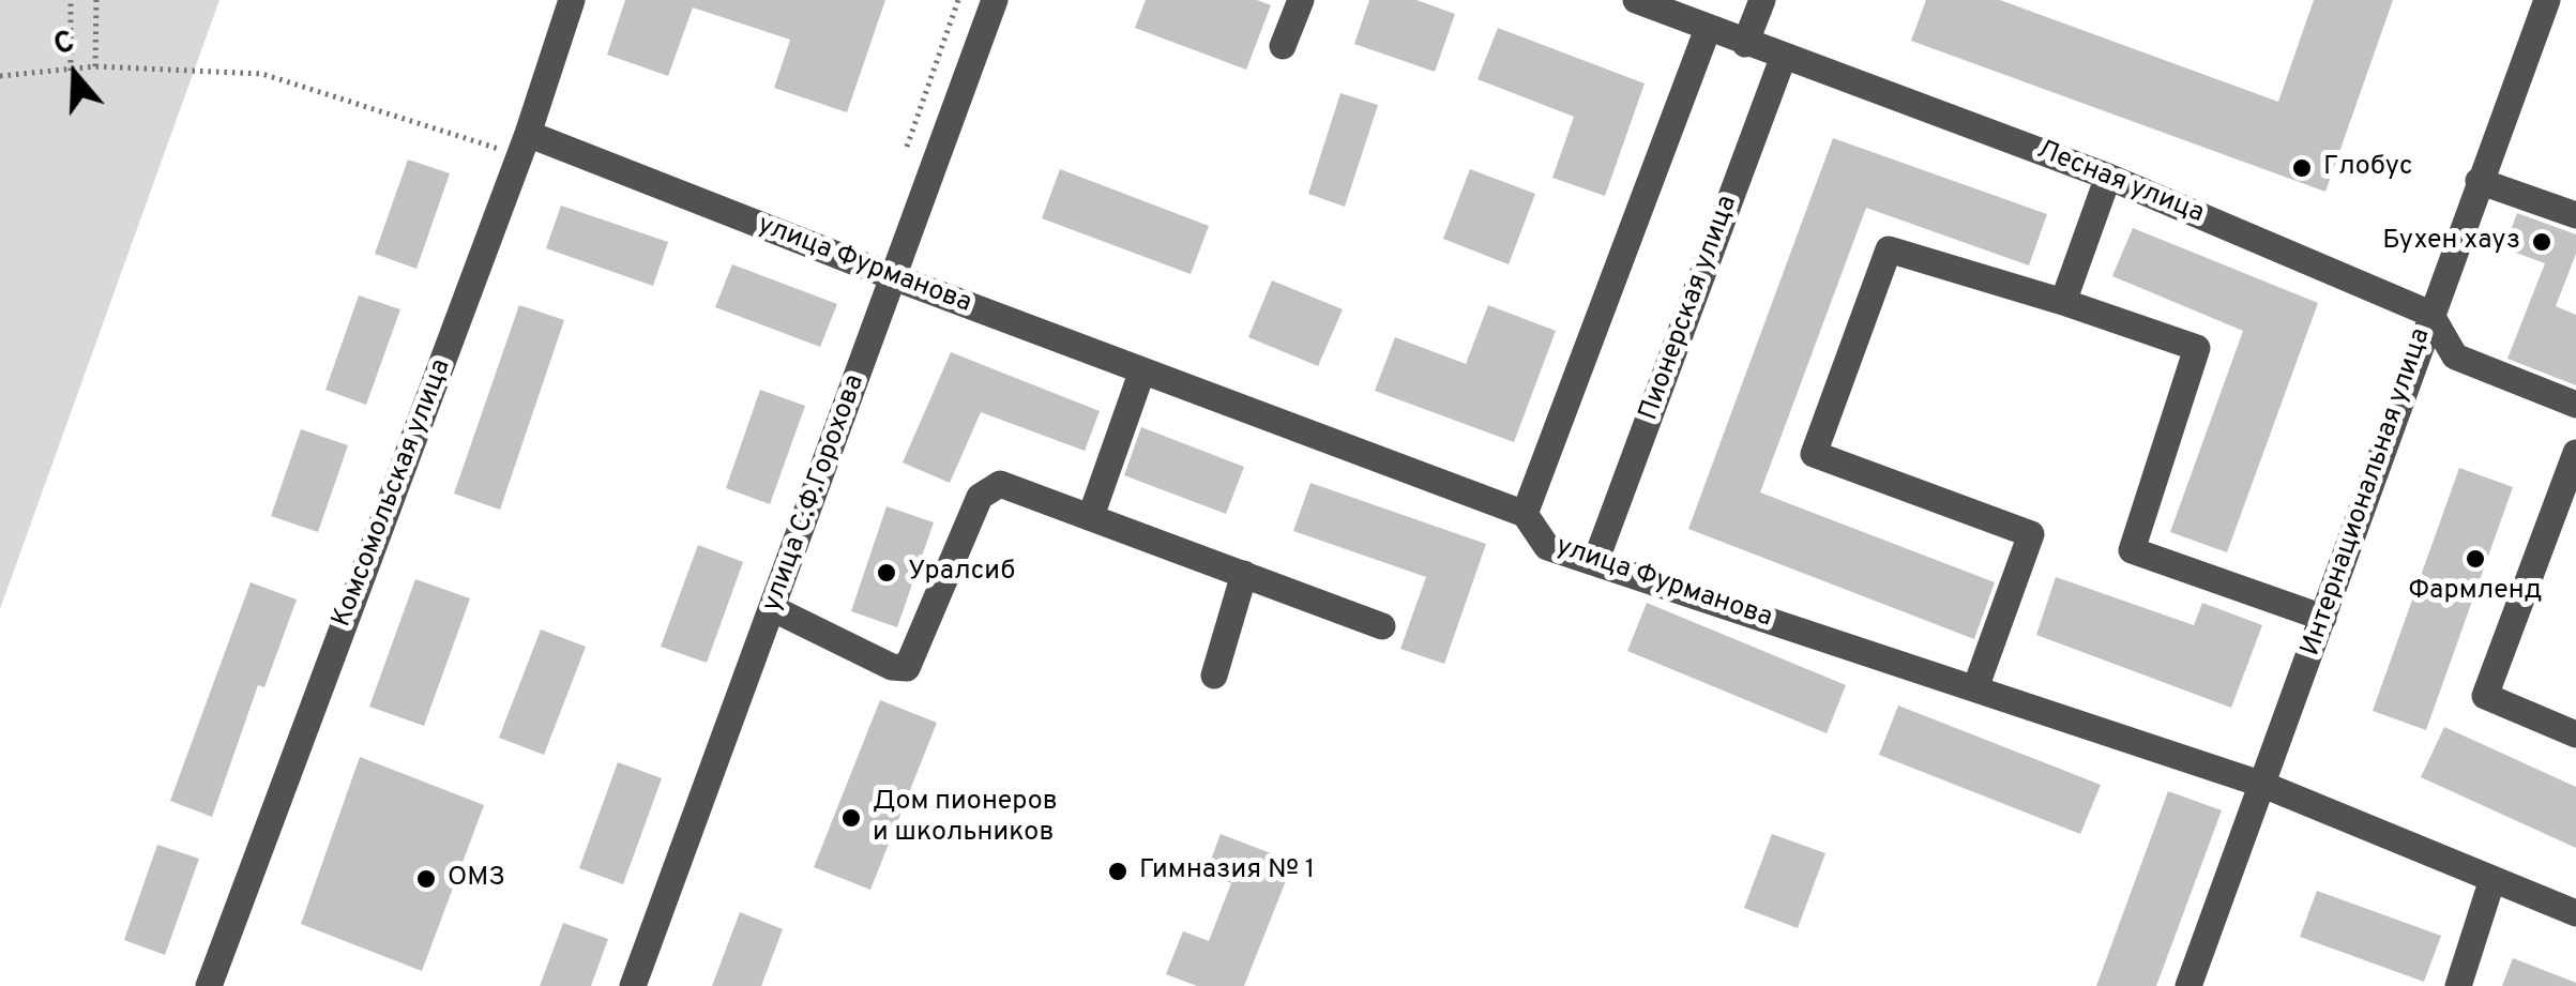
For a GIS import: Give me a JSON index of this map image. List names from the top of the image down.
{
  "streets": {
    "street": [
      "Лесная улица",
      "улица Фурманова",
      "Пионерская улица",
      "Интернациональная улица",
      "Комсомольская улица",
      "улица С.Ф.Горохова"
    ]
  },
  "crossings": [
    ["Лесная улица", "Пионерская улица"],
    ["Лесная улица", "Интернациональная улица"],
    ["улица Фурманова", "Пионерская улица"],
    ["улица Фурманова", "Интернациональная улица"],
    ["улица Фурманова", "Комсомольская улица"],
    ["улица Фурманова", "улица С.Ф.Горохова"]
  ],
  "places": [
    "Глобус",
    "Бухен хауз",
    "Фармленд",
    "Уралсиб",
    "Дом пионеров и школьников",
    "Гимназия № 1",
    "ОМЗ"
  ],
  "north": "top"
}
